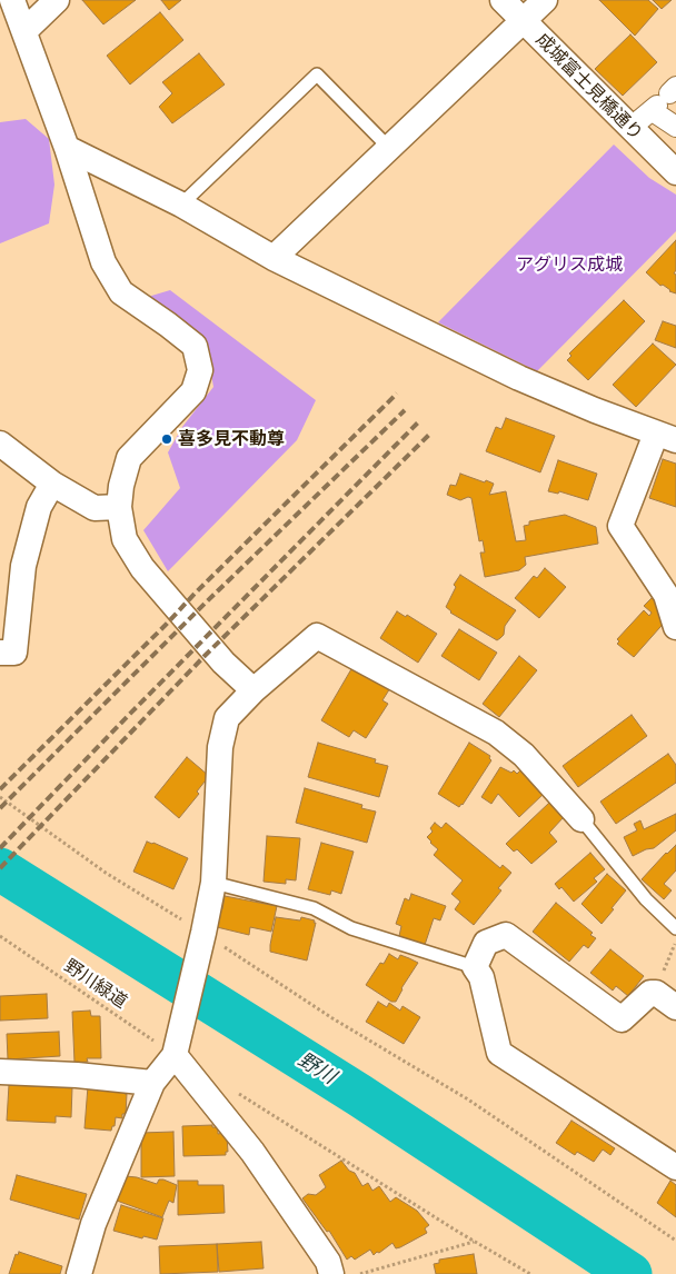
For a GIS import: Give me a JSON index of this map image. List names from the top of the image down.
{
  "streets": {
    "street": ["成城富士見橋通り"],
    "path": ["野川緑道"]
  },
  "water": ["野川"],
  "parks": ["アグリス成城"],
  "places": ["喜多見不動尊"]
}
